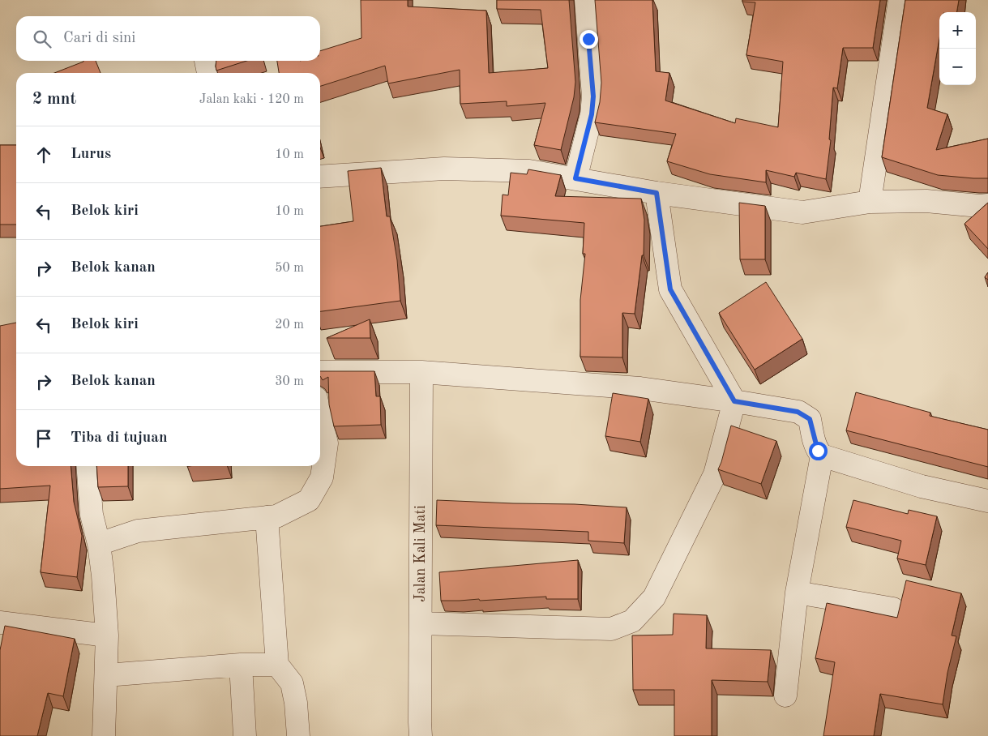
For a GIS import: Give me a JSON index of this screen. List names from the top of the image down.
{
  "streets": {
    "street": ["Jalan Kali Mati"]
  },
  "page": {
    "map_buttons": ["+", "−"],
    "search": "Cari di sini",
    "heading": ["2 mnt", "Jalan kaki · 120 m"],
    "list": [
      ["Lurus", "10 m"],
      ["Belok kiri", "10 m"],
      ["Belok kanan", "50 m"],
      ["Belok kiri", "20 m"],
      ["Belok kanan", "30 m"],
      "Tiba di tujuan"
    ]
  }
}
